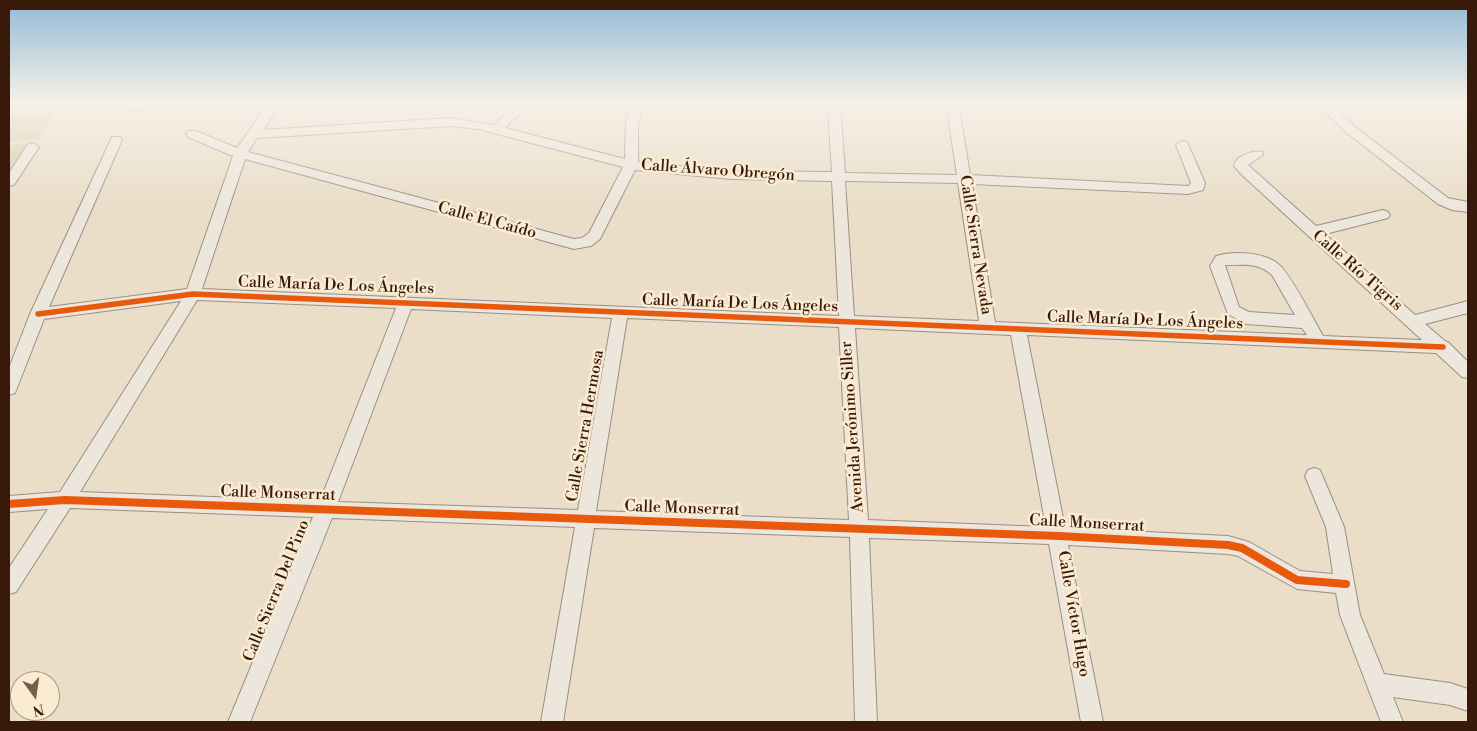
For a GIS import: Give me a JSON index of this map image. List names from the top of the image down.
{
  "streets": {
    "street": [
      "Calle Álvaro Obregón",
      "Calle El Caído",
      "Calle Sierra Nevada",
      "Calle Río Tigris",
      "Calle María De Los Ángeles",
      "Calle Sierra Hermosa",
      "Avenida Jerónimo Siller",
      "Calle Monserrat",
      "Calle Sierra Del Pino",
      "Calle Víctor Hugo"
    ]
  },
  "crossings": [
    ["Calle Álvaro Obregón", "Calle El Caído"],
    ["Calle Álvaro Obregón", "Calle Sierra Nevada"],
    ["Calle Álvaro Obregón", "Avenida Jerónimo Siller"],
    ["Calle Sierra Nevada", "Calle María De Los Ángeles"],
    ["Calle Río Tigris", "Calle María De Los Ángeles"],
    ["Calle María De Los Ángeles", "Calle Sierra Hermosa"],
    ["Calle María De Los Ángeles", "Avenida Jerónimo Siller"],
    ["Calle María De Los Ángeles", "Calle Sierra Del Pino"],
    ["Calle María De Los Ángeles", "Calle Víctor Hugo"],
    ["Calle Sierra Hermosa", "Calle Monserrat"],
    ["Avenida Jerónimo Siller", "Calle Monserrat"],
    ["Calle Monserrat", "Calle Sierra Del Pino"],
    ["Calle Monserrat", "Calle Víctor Hugo"]
  ],
  "north": "bottom"
}
